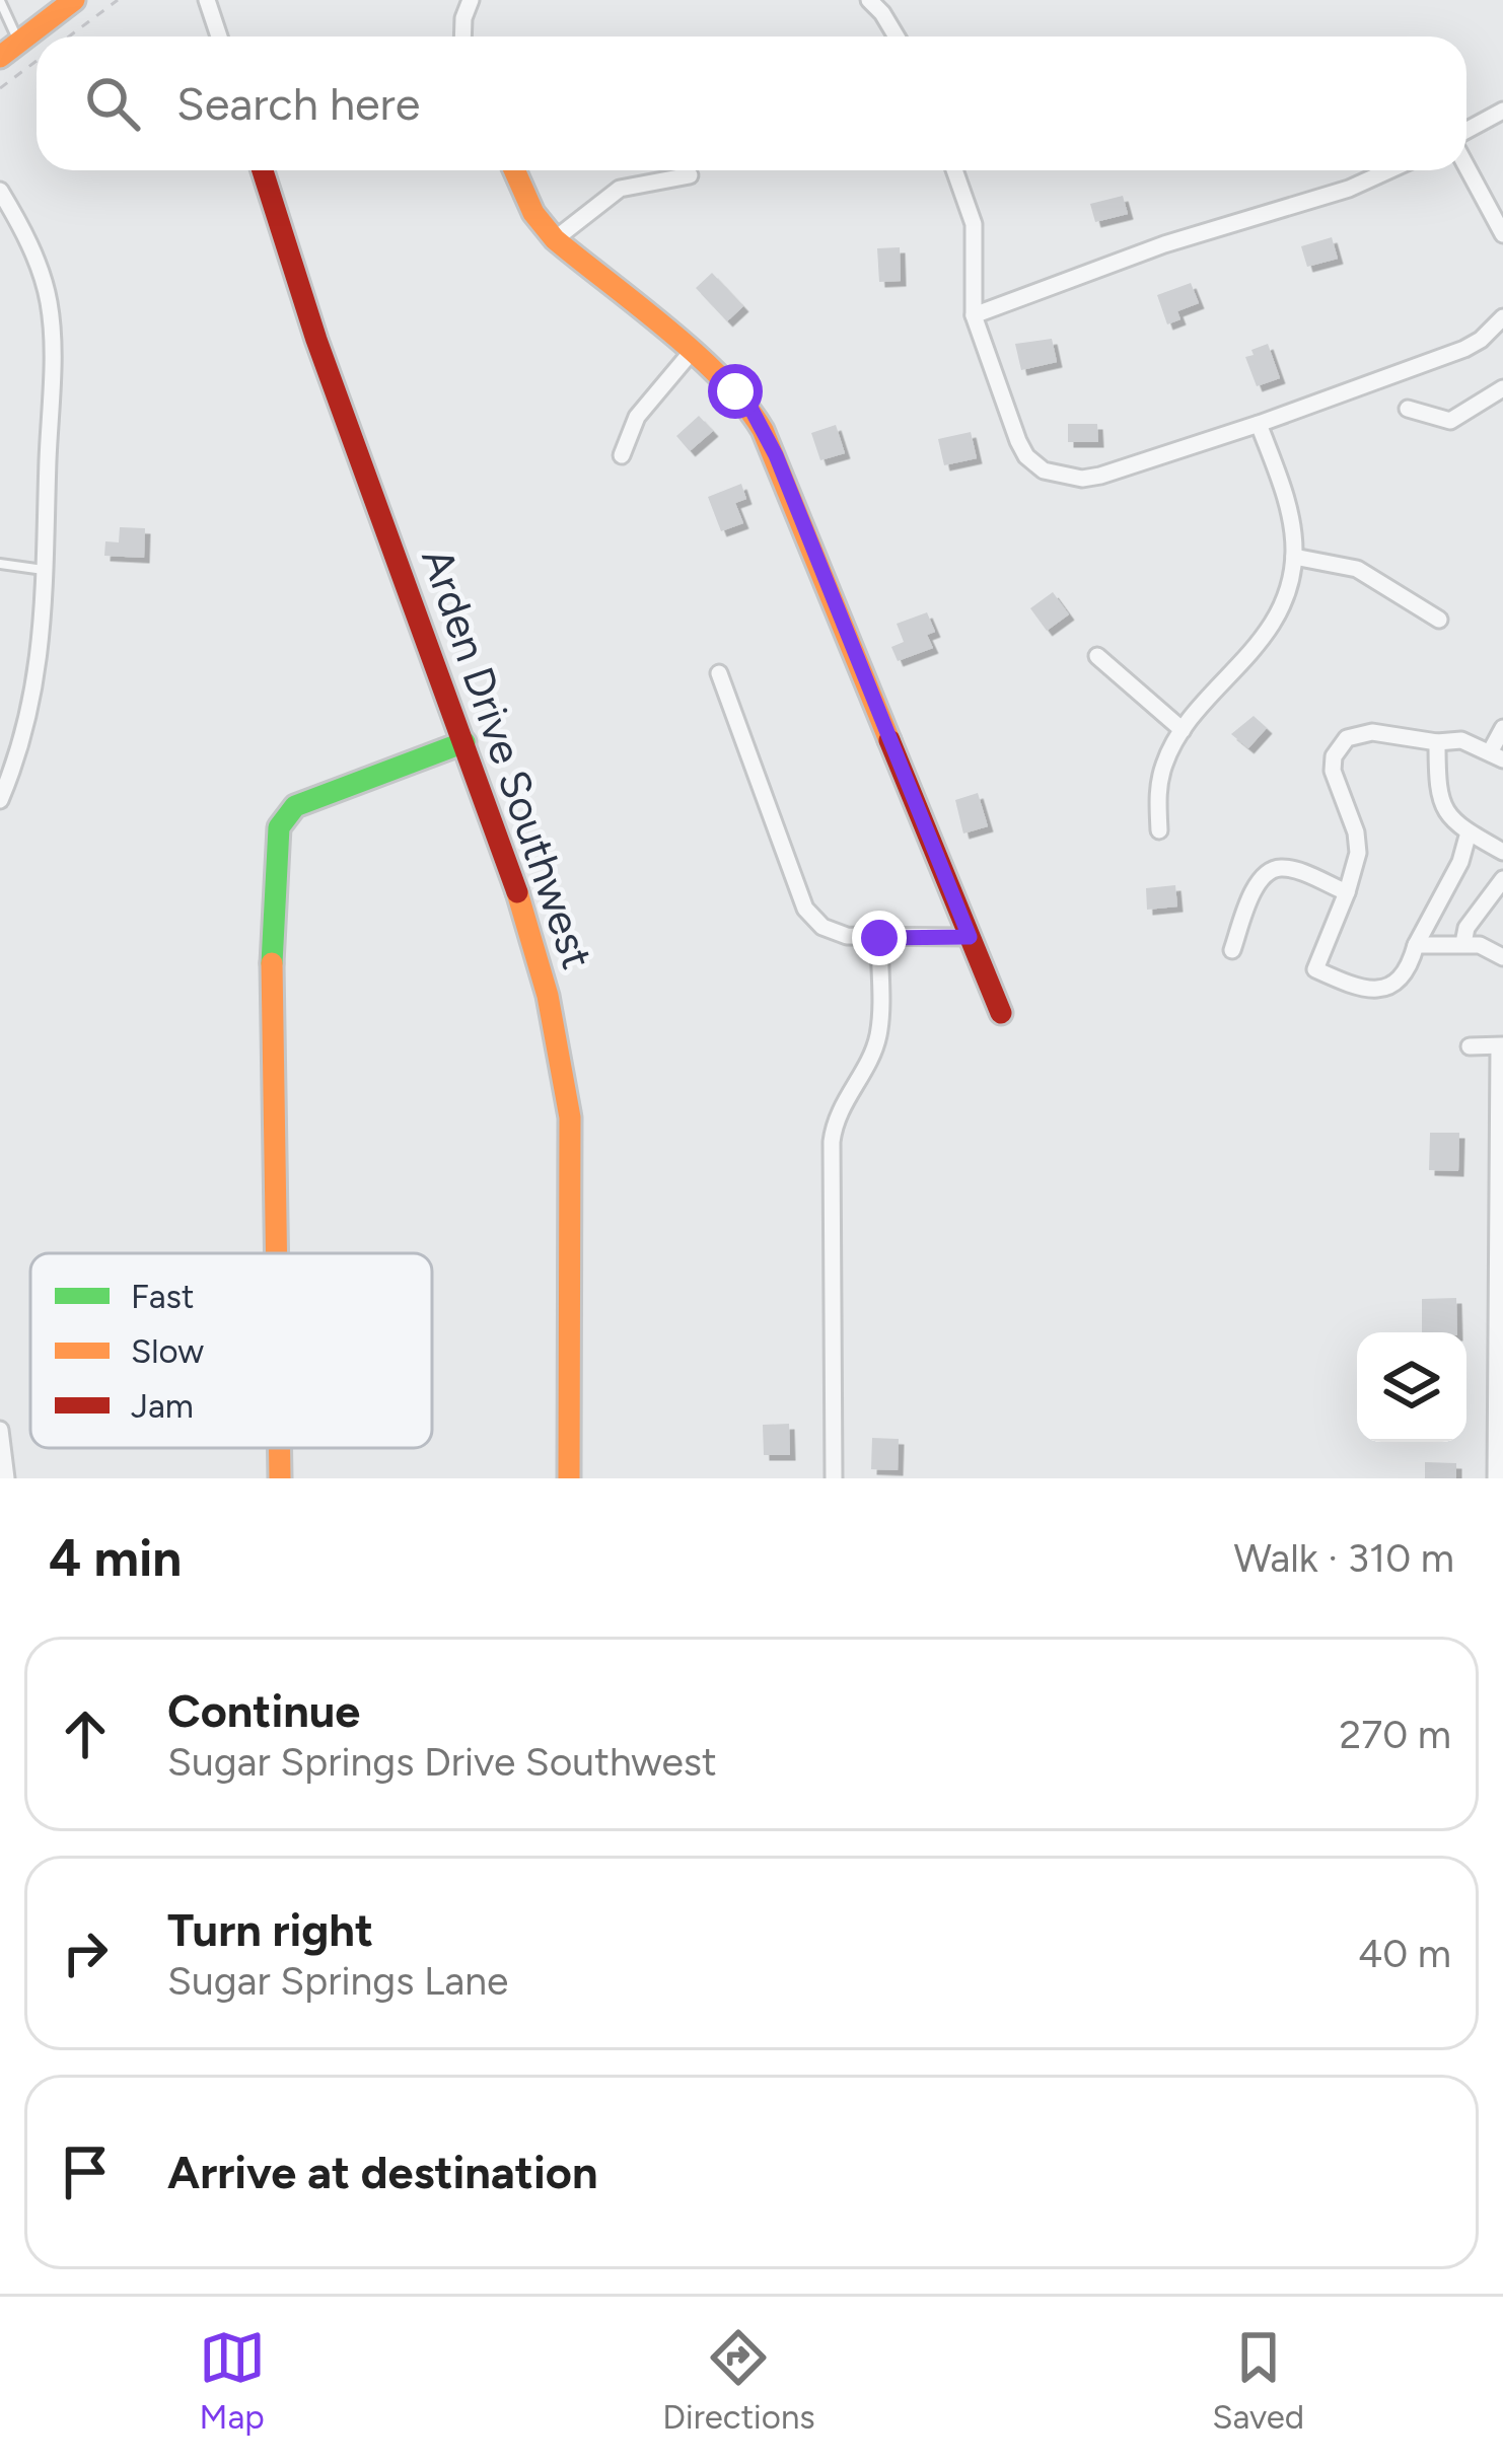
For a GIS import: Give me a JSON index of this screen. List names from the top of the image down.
{
  "streets": {
    "street": ["Arden Drive Southwest"]
  },
  "legend": ["Fast", "Slow", "Jam"],
  "page": {
    "search": "Search here",
    "heading": ["4 min", "Walk · 310 m"],
    "list": [
      ["Continue", "Sugar Springs Drive Southwest", "270 m"],
      ["Turn right", "Sugar Springs Lane", "40 m"],
      "Arrive at destination"
    ],
    "nav": ["Map", "Directions", "Saved"]
  }
}
